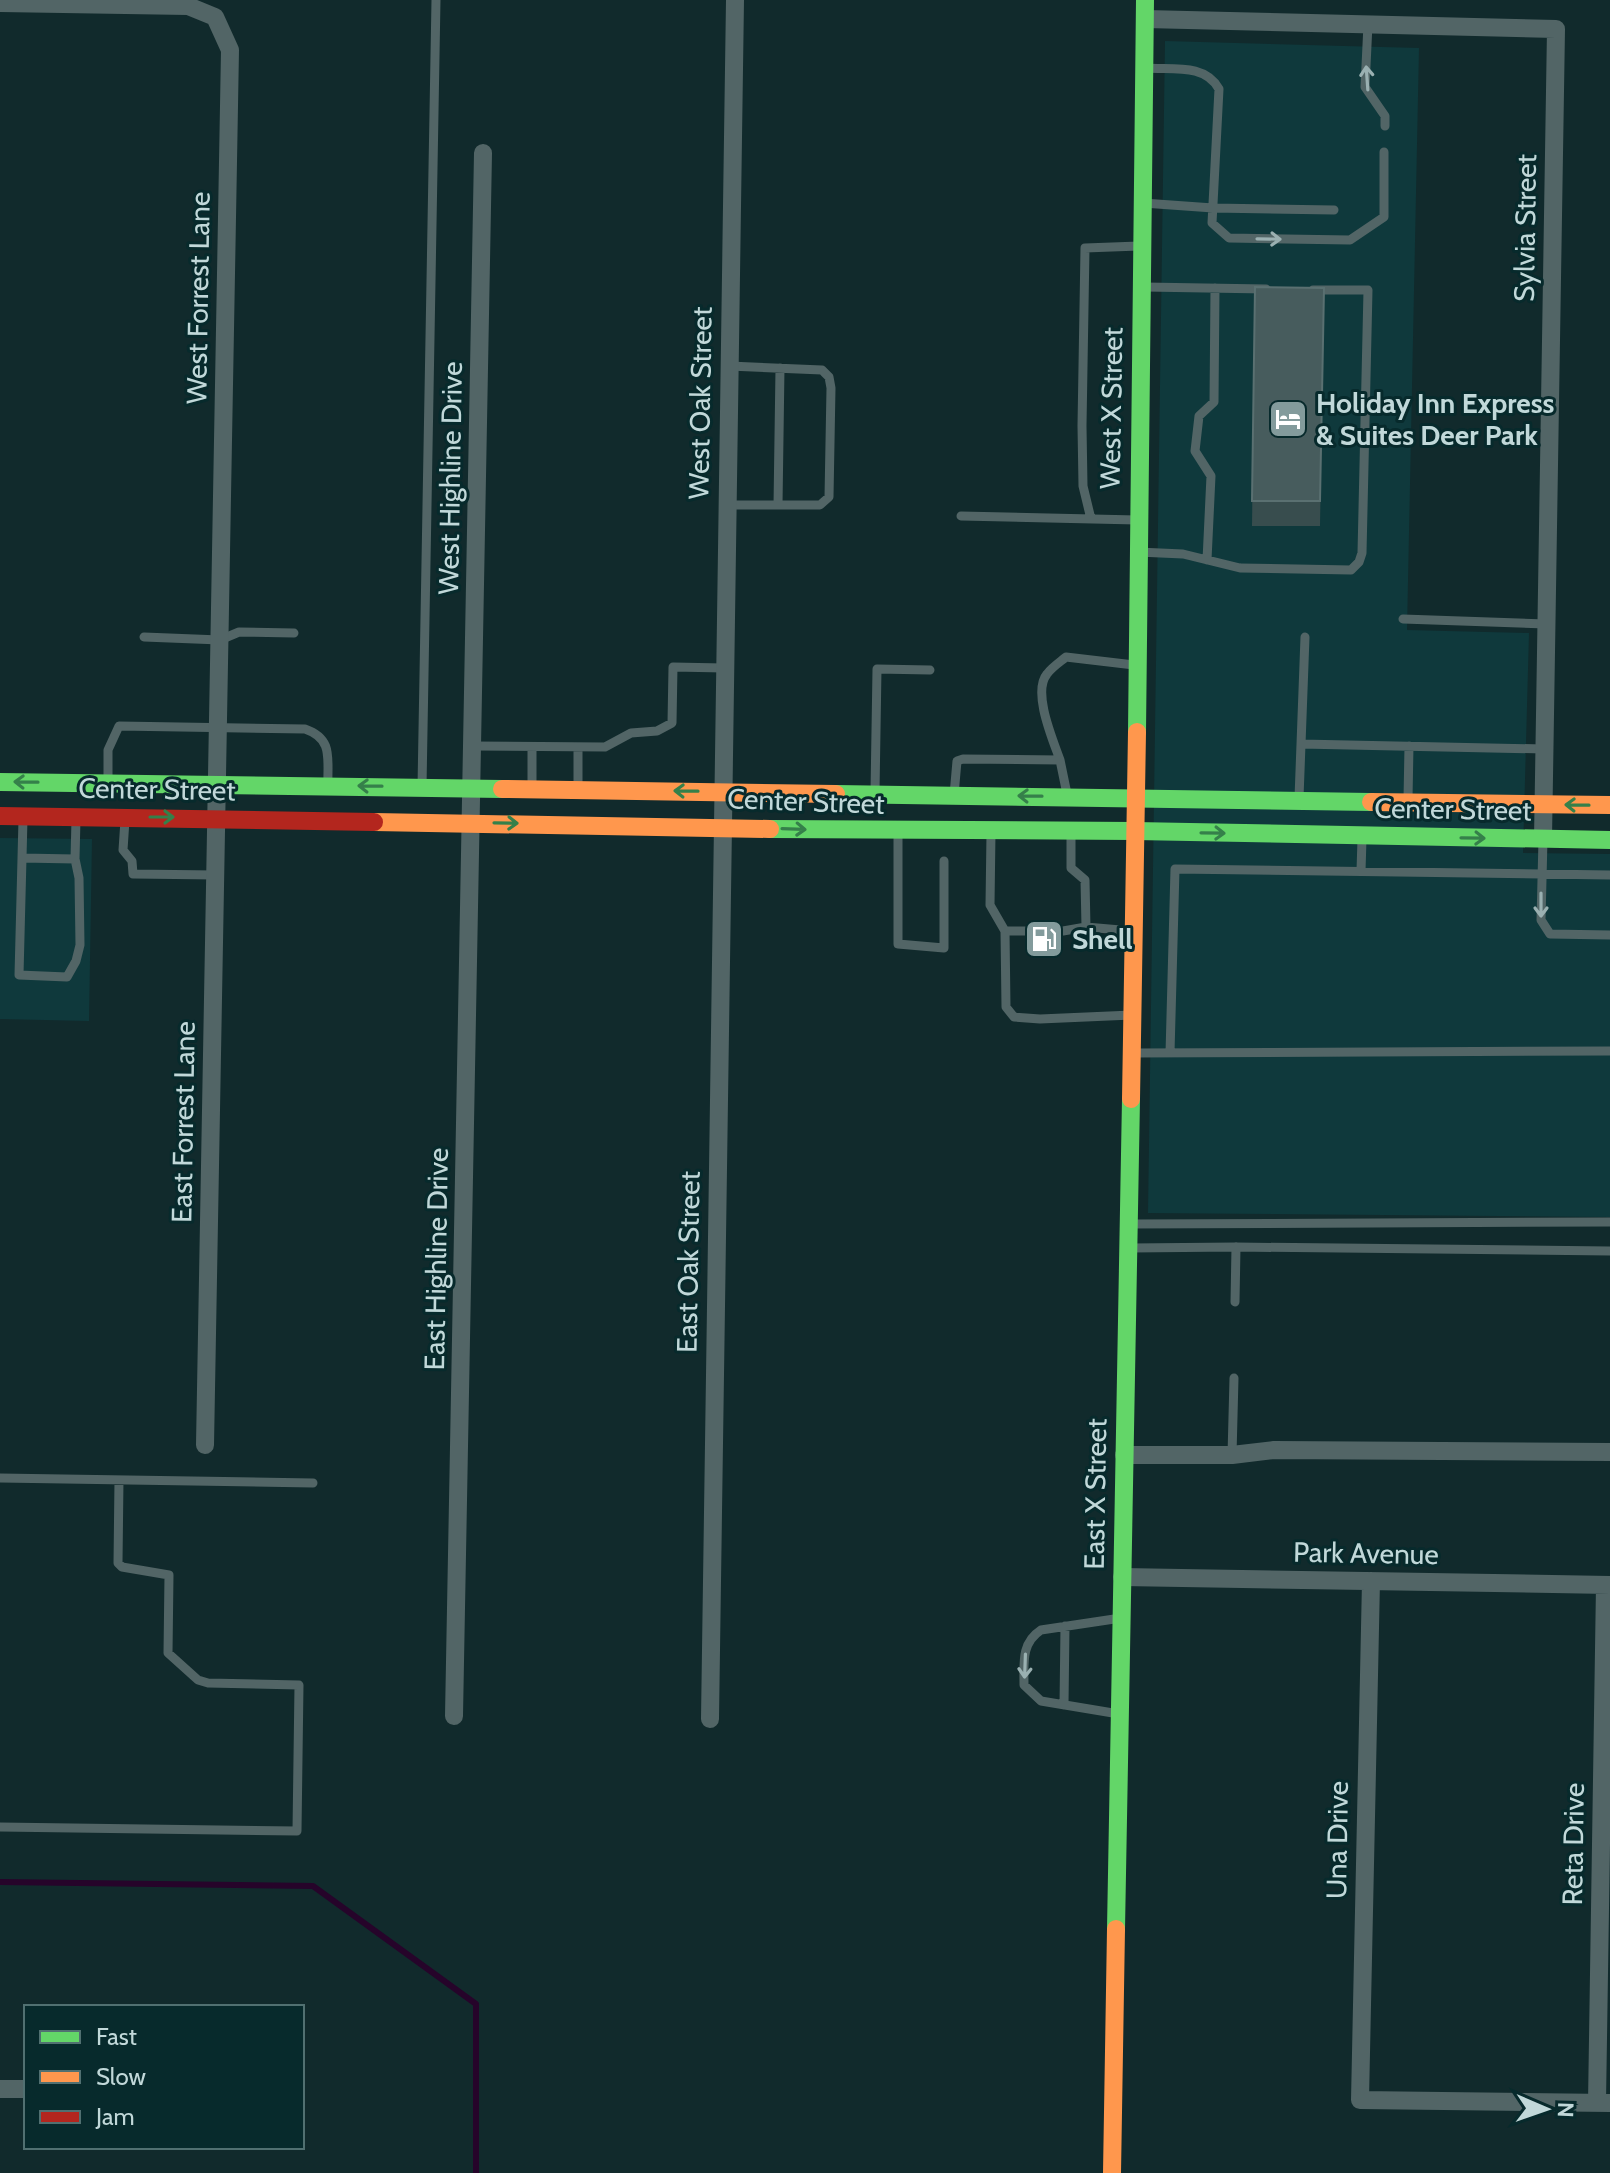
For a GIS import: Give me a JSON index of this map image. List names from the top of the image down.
{
  "streets": {
    "main road": ["West X Street", "Center Street", "East X Street"],
    "street": [
      "Sylvia Street",
      "West Forrest Lane",
      "West Oak Street",
      "West Highline Drive",
      "East Forrest Lane",
      "East Highline Drive",
      "East Oak Street",
      "Park Avenue",
      "Una Drive",
      "Reta Drive"
    ]
  },
  "crossings": [
    ["Sylvia Street", "West X Street"],
    ["Sylvia Street", "Center Street"],
    ["West Forrest Lane", "Center Street"],
    ["West Forrest Lane", "East Forrest Lane"],
    ["West Oak Street", "Center Street"],
    ["West Oak Street", "East Oak Street"],
    ["West X Street", "Center Street"],
    ["West X Street", "East X Street"],
    ["West Highline Drive", "Center Street"],
    ["West Highline Drive", "East Highline Drive"],
    ["Center Street", "East Forrest Lane"],
    ["Center Street", "East Highline Drive"],
    ["Center Street", "East Oak Street"],
    ["Center Street", "East X Street"],
    ["East X Street", "Park Avenue"],
    ["Park Avenue", "Una Drive"],
    ["Park Avenue", "Reta Drive"],
    ["Una Drive", "Reta Drive"]
  ],
  "places": {
    "hotel": ["Holiday Inn Express & Suites Deer Park"],
    "fuel station": ["Shell"]
  },
  "legend": ["Fast", "Slow", "Jam"],
  "north": "right"
}
